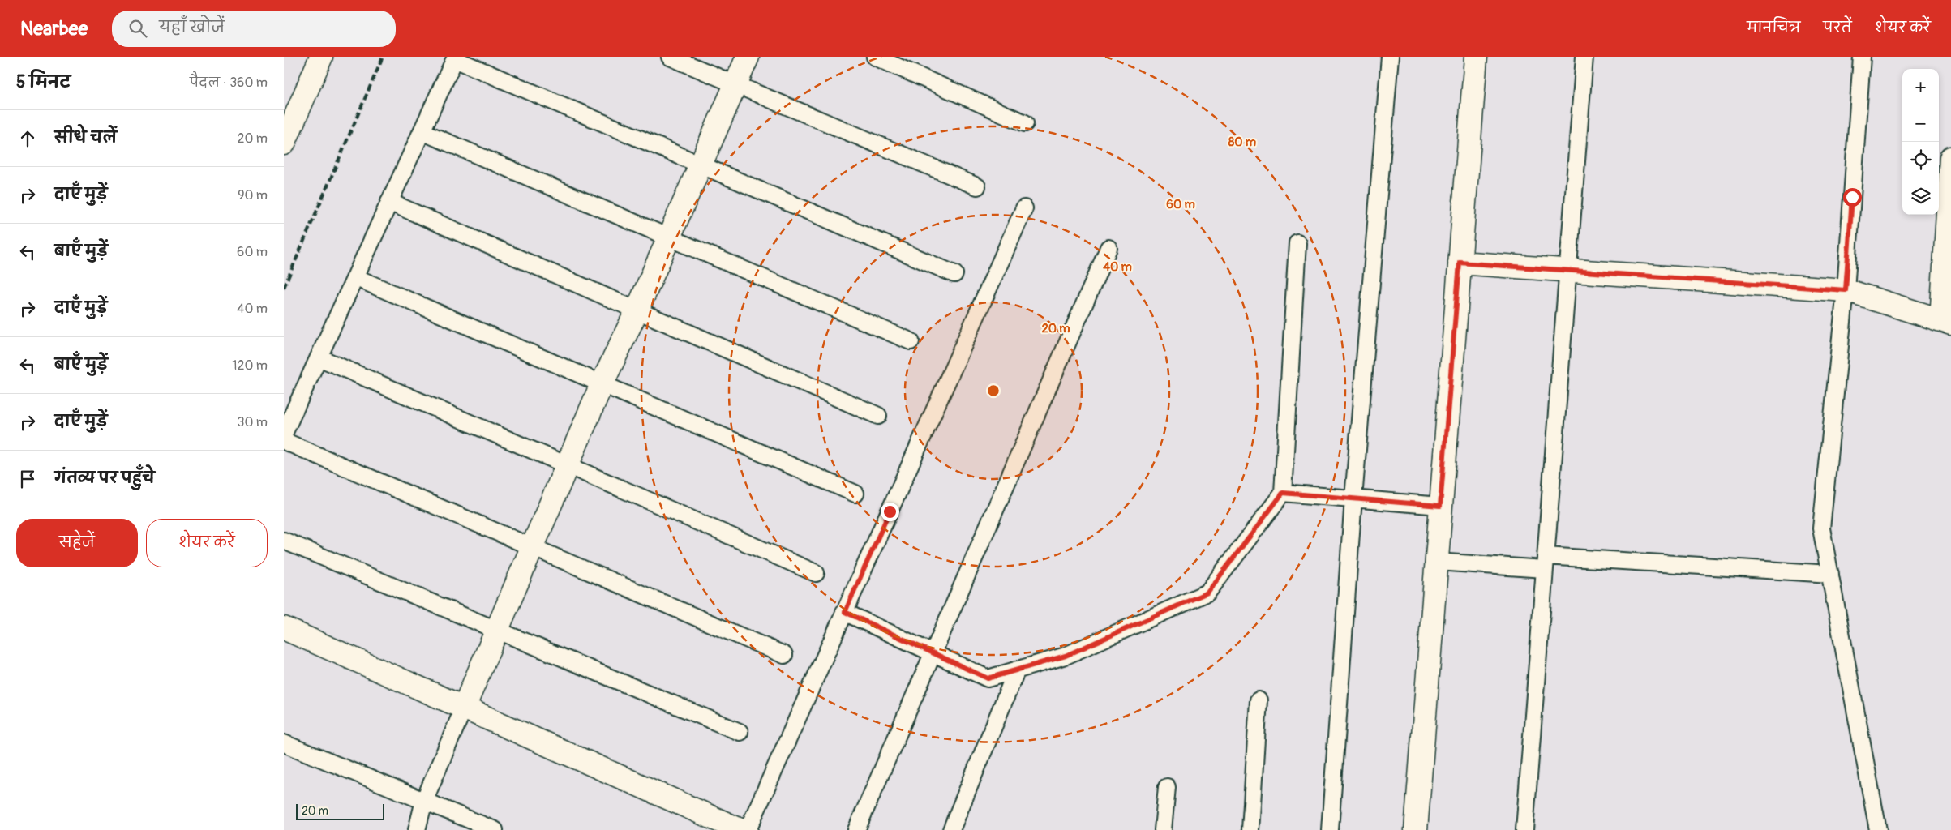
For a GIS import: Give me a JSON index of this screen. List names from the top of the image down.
{
  "scale_bar": "20 m",
  "page": {
    "header": "Nearbee",
    "search": "यहाँ खोजें",
    "nav": ["मानचित्र", "परतें", "शेयर करें"],
    "heading": ["5 मिनट", "पैदल · 360 m"],
    "map_buttons": ["+", "−"],
    "list": [
      ["सीधे चलें", "20 m"],
      ["दाएँ मुड़ें", "90 m"],
      ["बाएँ मुड़ें", "60 m"],
      ["दाएँ मुड़ें", "40 m"],
      ["बाएँ मुड़ें", "120 m"],
      ["दाएँ मुड़ें", "30 m"],
      "गंतव्य पर पहुँचे"
    ],
    "buttons": ["सहेजें", "शेयर करें"],
    "scale": "20 m"
  },
  "rings": [
    "80 m",
    "60 m",
    "40 m",
    "20 m"
  ]
}
